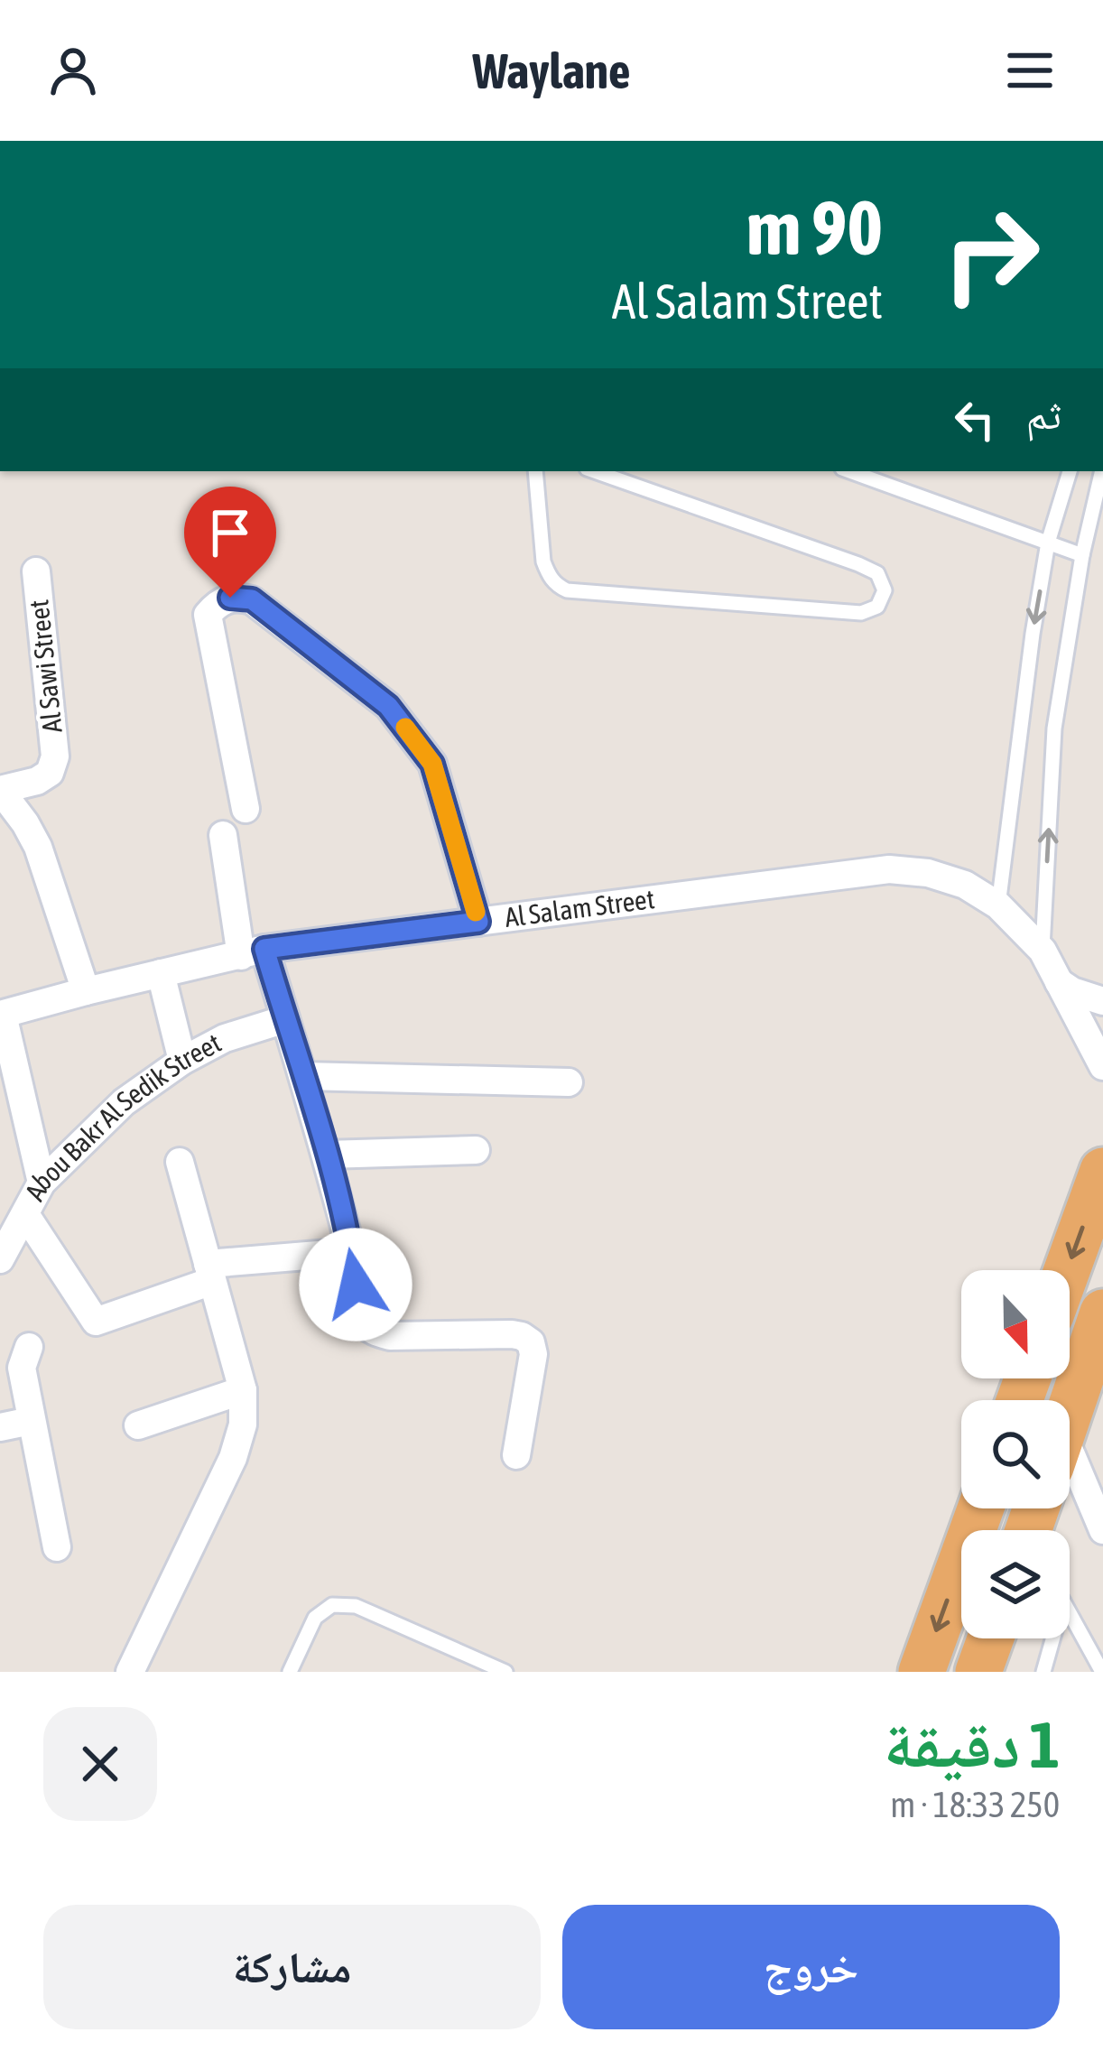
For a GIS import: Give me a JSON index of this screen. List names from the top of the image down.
{
  "streets": {
    "street": ["Al Sawi Street", "Al Salam Street", "Abou Bakr Al Sedik Street"]
  },
  "north": "bottom",
  "page": {
    "header": "Waylane",
    "turn": ["90 m", "Al Salam Street"],
    "then": "ثم",
    "heading": ["1 دقيقة", "250 m · 18:33"],
    "buttons": ["خروج", "مشاركة"]
  }
}
